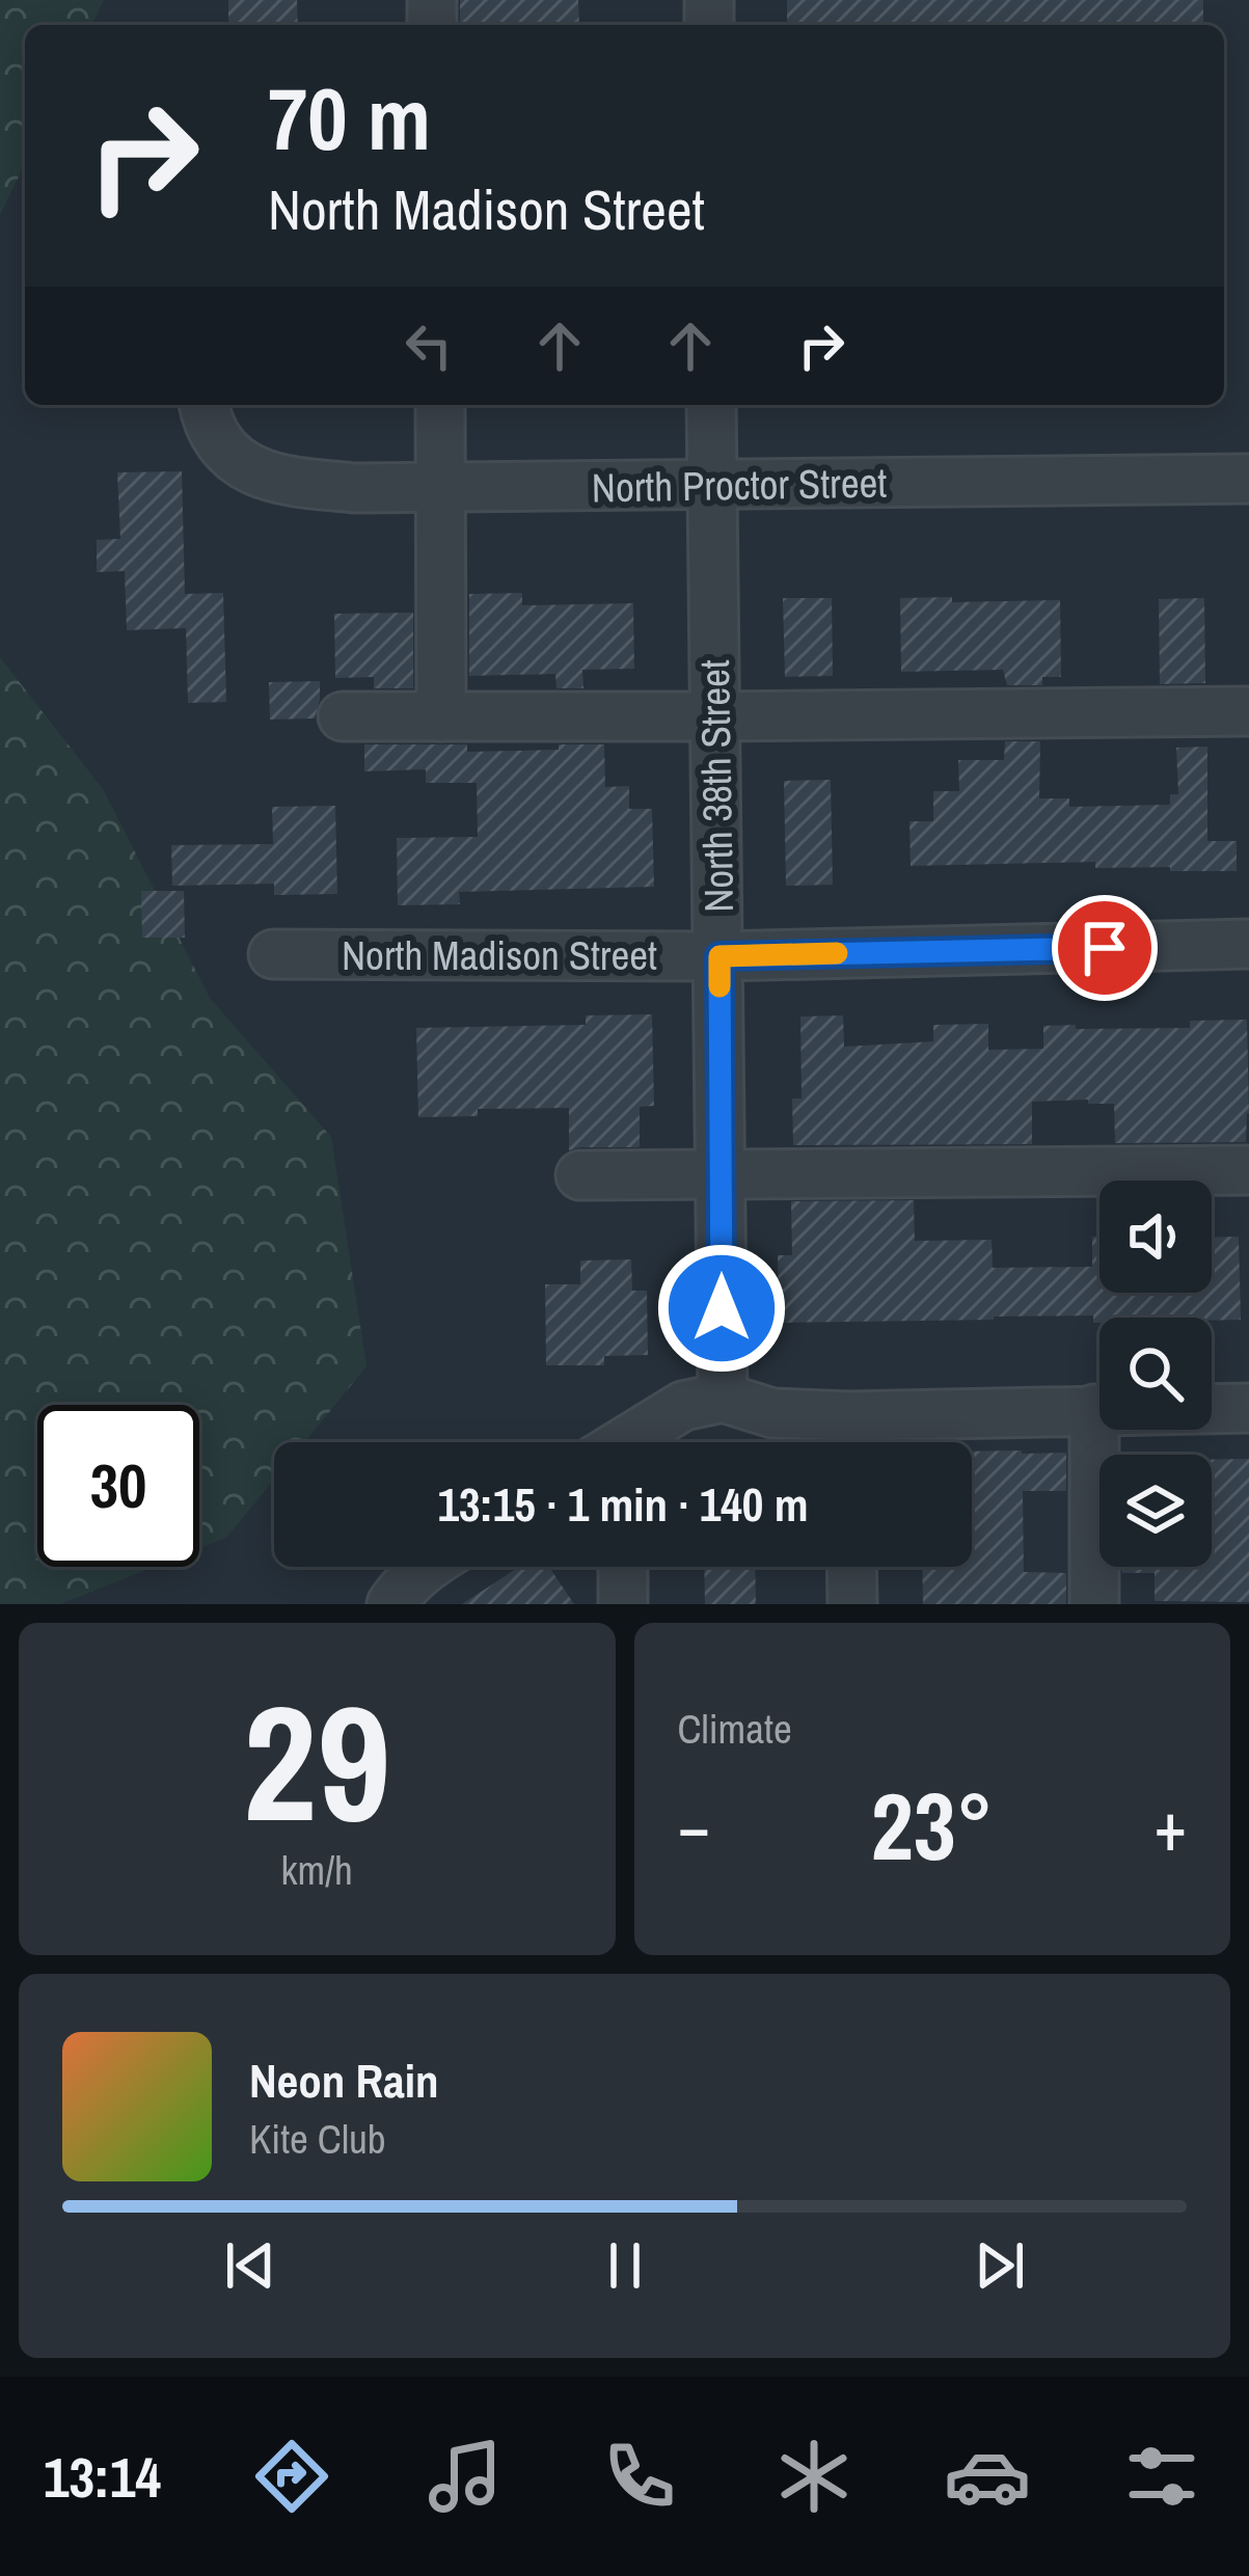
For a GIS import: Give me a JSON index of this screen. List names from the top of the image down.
{
  "streets": {
    "street": ["North Proctor Street", "North 38th Street", "North Madison Street"]
  },
  "crossings": [
    ["North Proctor Street", "North 38th Street"],
    ["North 38th Street", "North Madison Street"]
  ],
  "page": {
    "turn": ["70 m", "North Madison Street"],
    "limit": "30",
    "trip": "13:15 · 1 min · 140 m",
    "tile": [
      ["29", "km/h"],
      "Climate"
    ],
    "heat": ["−", "23°", "+"],
    "song": ["Neon Rain", "Kite Club"],
    "tabs": "13:14"
  }
}
